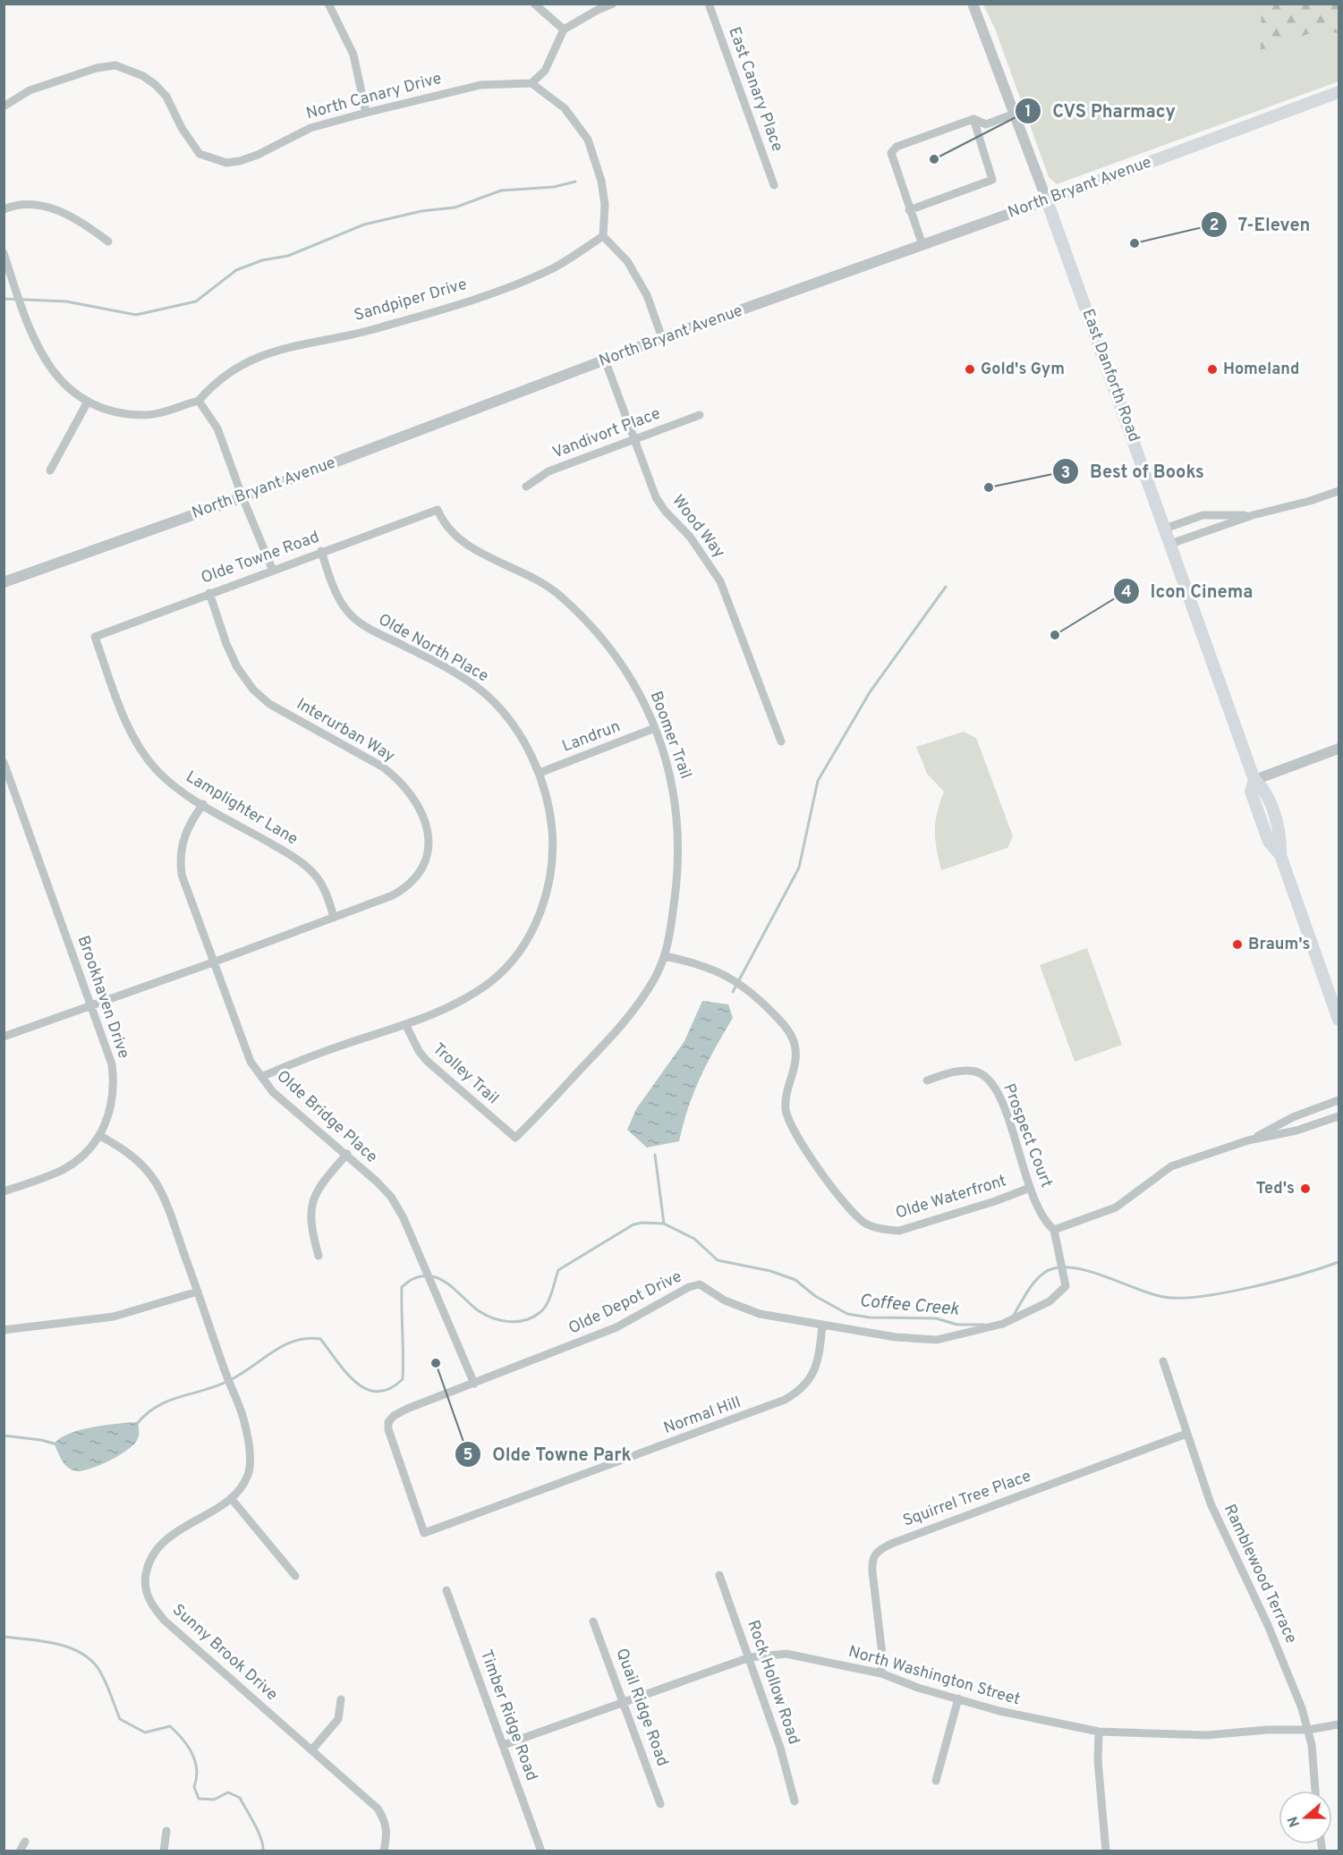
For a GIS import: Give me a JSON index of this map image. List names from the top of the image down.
{
  "streets": {
    "main road": ["North Bryant Avenue", "East Danforth Road"],
    "street": [
      "East Canary Place",
      "North Canary Drive",
      "Sandpiper Drive",
      "Vandivort Place",
      "Wood Way",
      "Olde Towne Road",
      "Olde North Place",
      "Interurban Way",
      "Boomer Trail",
      "Landrun",
      "Lamplighter Lane",
      "Brookhaven Drive",
      "Trolley Trail",
      "Olde Bridge Place",
      "Prospect Court",
      "Olde Waterfront",
      "Olde Depot Drive",
      "Normal Hill",
      "Squirrel Tree Place",
      "Ramblewood Terrace",
      "Sunny Brook Drive",
      "North Washington Street",
      "Rock Hollow Road",
      "Quail Ridge Road",
      "Timber Ridge Road"
    ]
  },
  "crossings": [
    ["North Bryant Avenue", "East Danforth Road"],
    ["North Bryant Avenue", "Wood Way"],
    ["Vandivort Place", "Wood Way"],
    ["Olde Towne Road", "Olde North Place"],
    ["Olde Towne Road", "Interurban Way"],
    ["Olde Towne Road", "Boomer Trail"],
    ["Olde Towne Road", "Lamplighter Lane"],
    ["Olde North Place", "Landrun"],
    ["Olde North Place", "Trolley Trail"],
    ["Olde North Place", "Olde Bridge Place"],
    ["Interurban Way", "Lamplighter Lane"],
    ["Interurban Way", "Brookhaven Drive"],
    ["Interurban Way", "Olde Bridge Place"],
    ["Boomer Trail", "Landrun"],
    ["Boomer Trail", "Trolley Trail"],
    ["Boomer Trail", "Olde Waterfront"],
    ["Lamplighter Lane", "Olde Bridge Place"],
    ["Brookhaven Drive", "Sunny Brook Drive"],
    ["Olde Bridge Place", "Olde Depot Drive"],
    ["Prospect Court", "Olde Waterfront"],
    ["Prospect Court", "Olde Depot Drive"],
    ["Olde Depot Drive", "Normal Hill"],
    ["Squirrel Tree Place", "Ramblewood Terrace"],
    ["Squirrel Tree Place", "North Washington Street"],
    ["Ramblewood Terrace", "North Washington Street"],
    ["North Washington Street", "Rock Hollow Road"],
    ["North Washington Street", "Quail Ridge Road"],
    ["North Washington Street", "Timber Ridge Road"]
  ],
  "water": ["Coffee Creek"],
  "places": [
    "CVS Pharmacy",
    "7-Eleven",
    "Gold's Gym",
    "Homeland",
    "Best of Books",
    "Icon Cinema",
    "Braum's",
    "Ted's",
    "Olde Towne Park"
  ],
  "north": "left"
}
